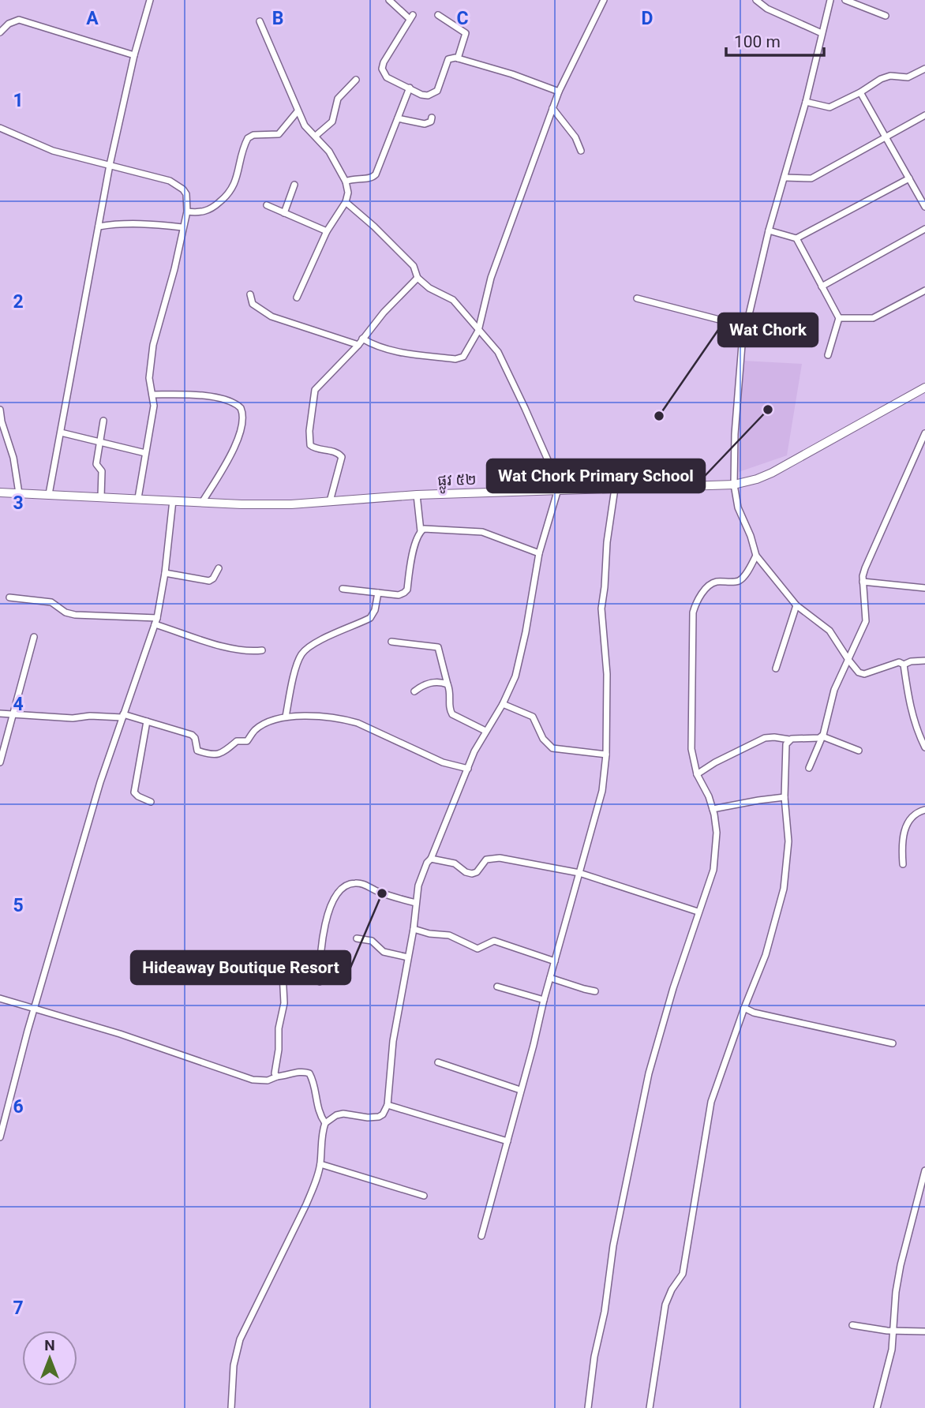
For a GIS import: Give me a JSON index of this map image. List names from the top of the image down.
{
  "streets": {
    "street": ["ផ្លូវ ៥២"]
  },
  "places": ["Wat Chork Primary School", "Wat Chork", "Hideaway Boutique Resort"],
  "scale_bar": "100 m",
  "north": "top",
  "grid": {
    "columns": [
      "A",
      "B",
      "C",
      "D"
    ],
    "rows": [
      "1",
      "2",
      "3",
      "4",
      "5",
      "6",
      "7"
    ]
  }
}
